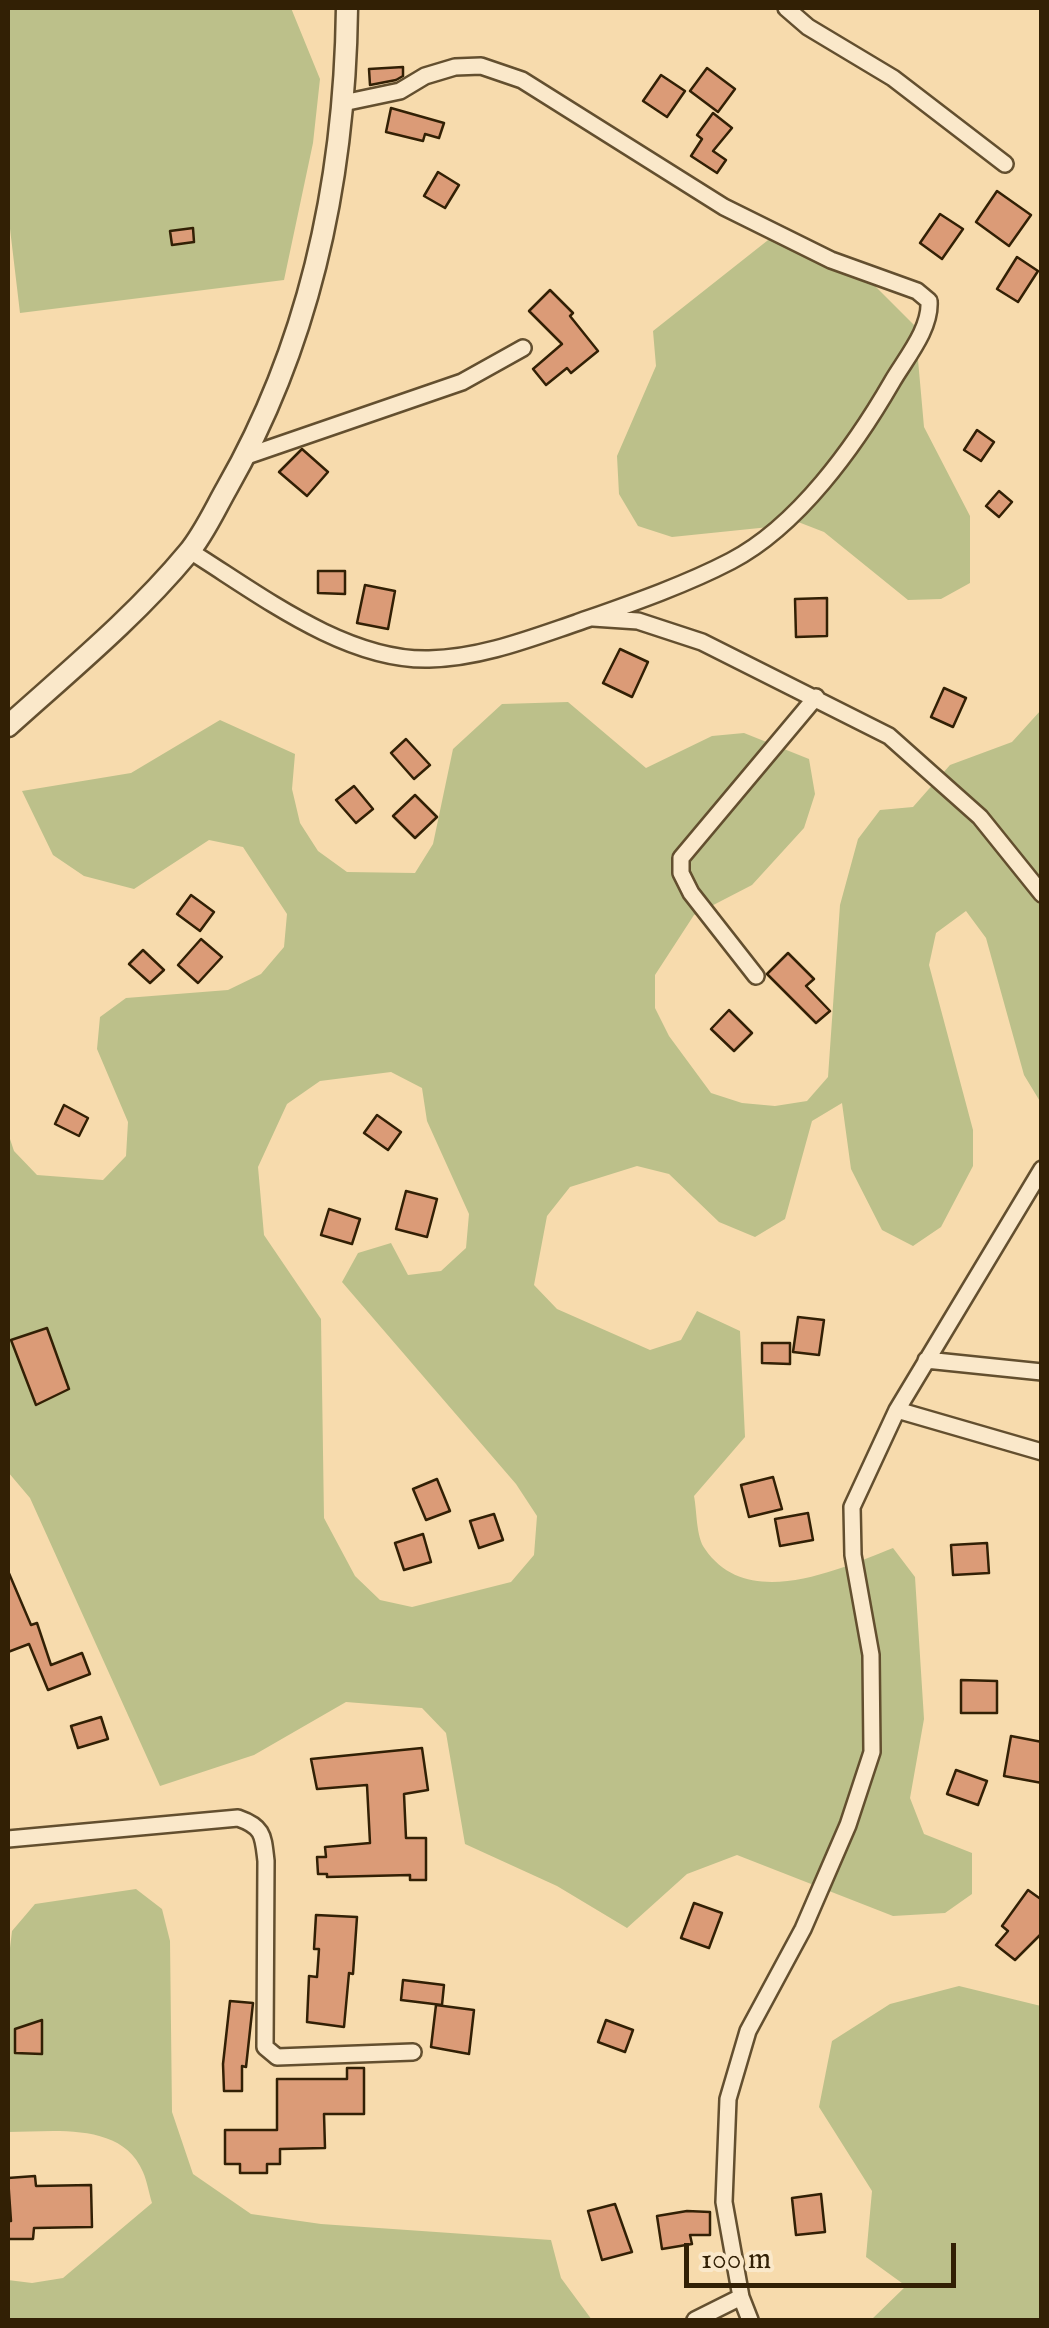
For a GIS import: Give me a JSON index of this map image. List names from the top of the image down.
{
  "scale_bar": "100 m"
}
